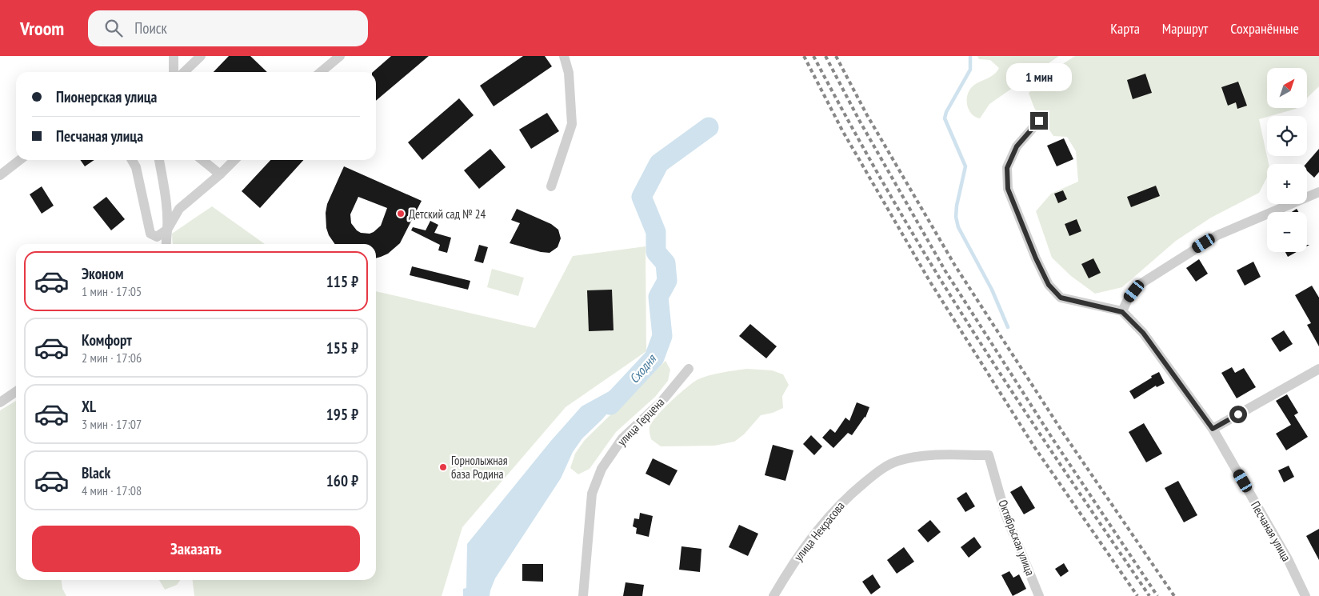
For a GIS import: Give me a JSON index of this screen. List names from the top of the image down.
{
  "streets": {
    "street": [
      "улица Герцена",
      "улица Некрасова",
      "Песчаная улица",
      "Октябрьская улица"
    ]
  },
  "crossings": [
    ["улица Некрасова", "Октябрьская улица"]
  ],
  "water": ["Сходня"],
  "places": ["Детский сад № 24", "Горнолыжная база Родина"],
  "north": "top right",
  "page": {
    "header": "Vroom",
    "search": "Поиск",
    "nav": ["Карта", "Маршрут", "Сохранённые"],
    "bubble": "1 мин",
    "map_buttons": ["+", "−"],
    "banner": ["Пионерская улица", "Песчаная улица"],
    "list": [
      {
        "name": "Эконом",
        "note": "1 мин · 17:05",
        "value": "115 ₽"
      },
      {
        "name": "Комфорт",
        "note": "2 мин · 17:06",
        "value": "155 ₽"
      },
      {
        "name": "XL",
        "note": "3 мин · 17:07",
        "value": "195 ₽"
      },
      {
        "name": "Black",
        "note": "4 мин · 17:08",
        "value": "160 ₽"
      }
    ],
    "buttons": "Заказать"
  }
}
